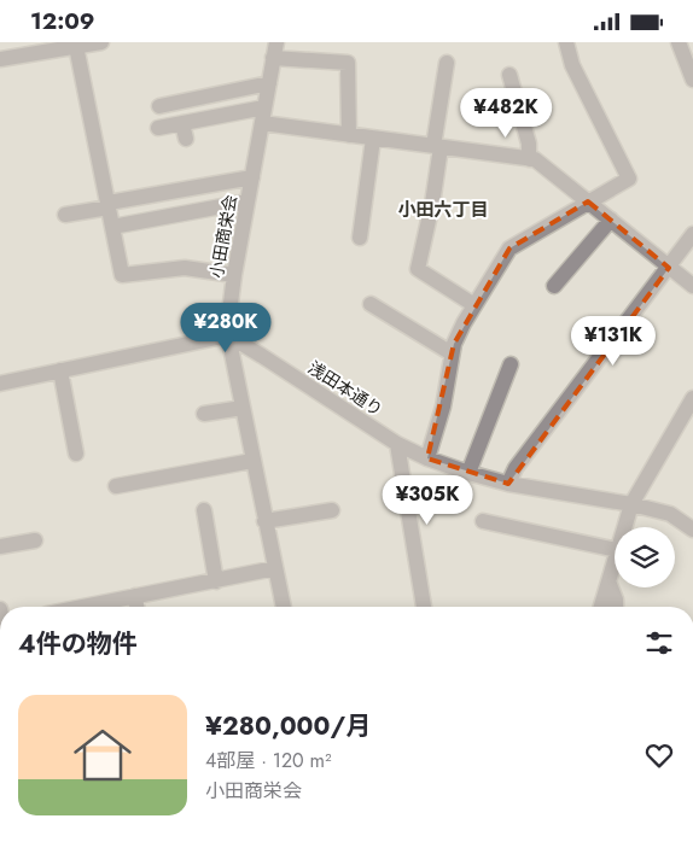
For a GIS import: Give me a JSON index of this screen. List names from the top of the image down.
{
  "streets": {
    "street": ["小田商栄会", "浅田本通り"]
  },
  "crossings": [
    ["小田商栄会", "浅田本通り"]
  ],
  "districts": ["小田六丁目"],
  "page": {
    "status": "12:09",
    "price": [
      "¥482K",
      "¥280K",
      "¥131K",
      "¥305K"
    ],
    "heading": "4件の物件",
    "list": [
      {
        "name": "¥280,000/月",
        "note": "4部屋 · 120 m² · 小田商栄会"
      }
    ]
  }
}
